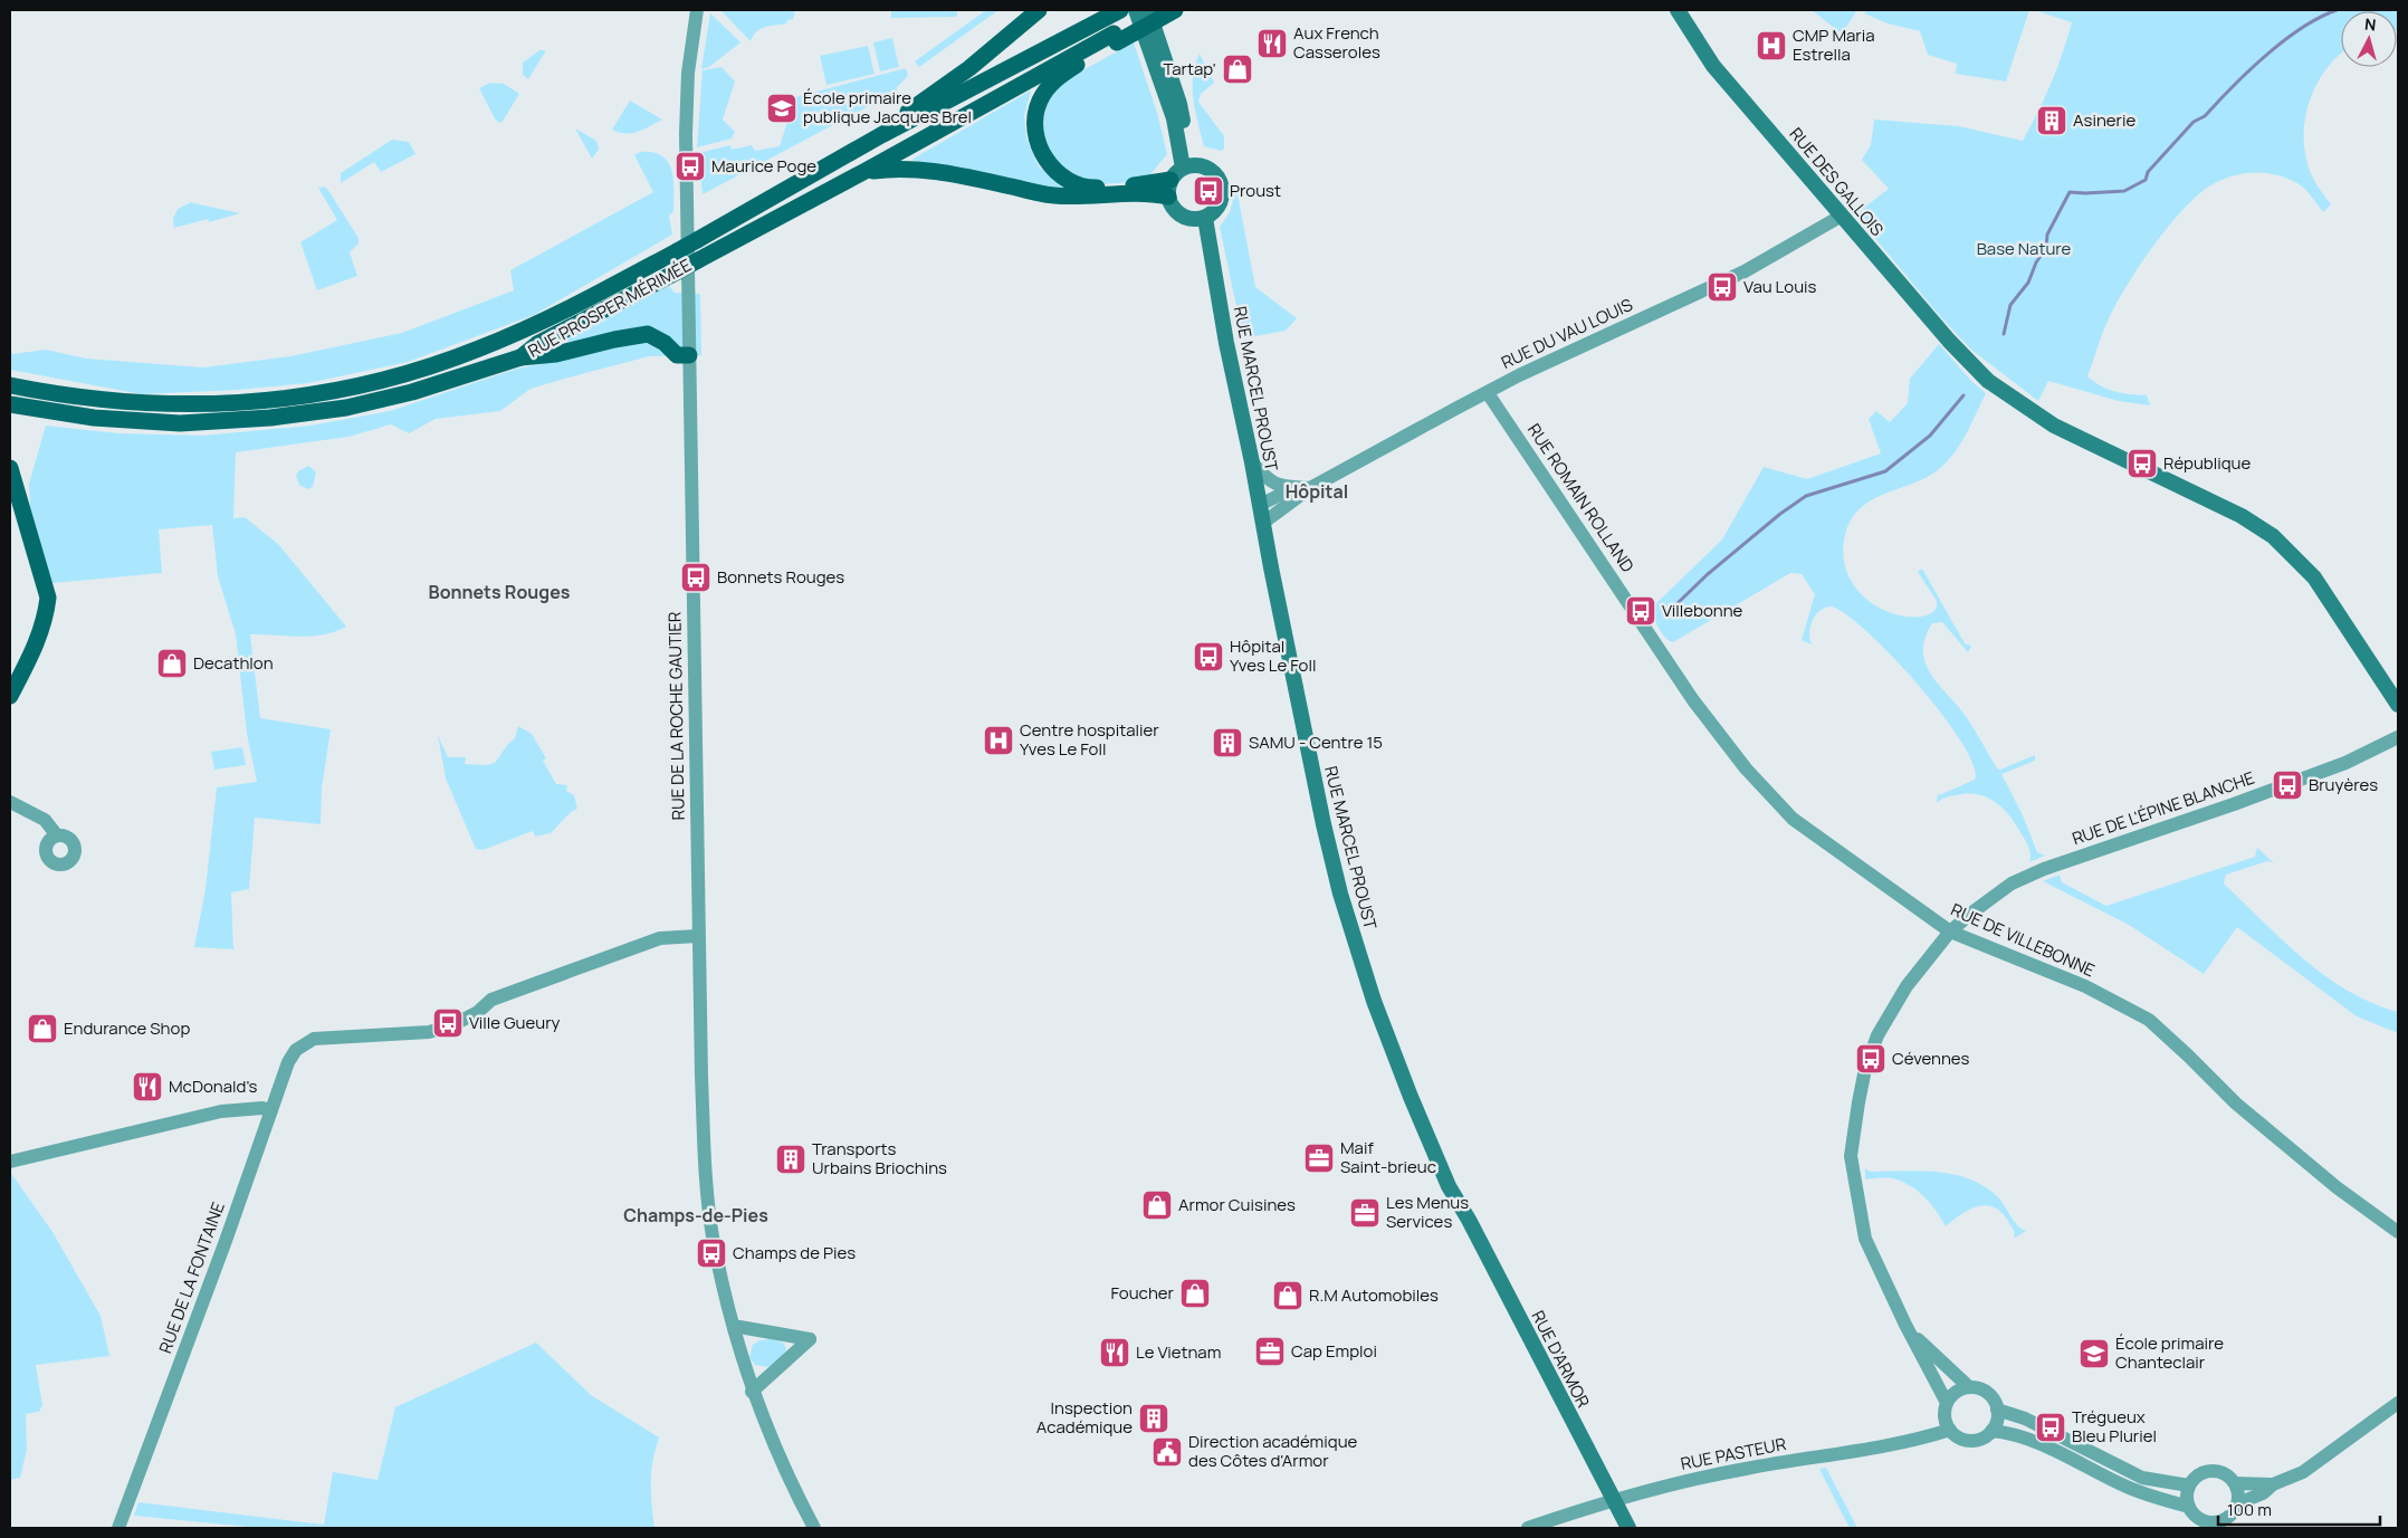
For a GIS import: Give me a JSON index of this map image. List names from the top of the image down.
{
  "streets": {
    "main road": [
      "RUE DES GALLOIS",
      "RUE PROSPER MÉRIMÉE",
      "RUE MARCEL PROUST",
      "RUE D'ARMOR"
    ],
    "street": [
      "RUE DU VAU LOUIS",
      "RUE ROMAIN ROLLAND",
      "RUE DE LA ROCHE GAUTIER",
      "RUE DE L'ÉPINE BLANCHE",
      "RUE DE VILLEBONNE",
      "RUE DE LA FONTAINE",
      "RUE PASTEUR"
    ]
  },
  "crossings": [
    ["RUE DES GALLOIS", "RUE DU VAU LOUIS"],
    ["RUE DU VAU LOUIS", "RUE MARCEL PROUST"],
    ["RUE DU VAU LOUIS", "RUE ROMAIN ROLLAND"],
    ["RUE MARCEL PROUST", "RUE D'ARMOR"],
    ["RUE ROMAIN ROLLAND", "RUE DE VILLEBONNE"],
    ["RUE DE LA ROCHE GAUTIER", "RUE DE LA FONTAINE"],
    ["RUE DE L'ÉPINE BLANCHE", "RUE DE VILLEBONNE"],
    ["RUE DE L'ÉPINE BLANCHE", "RUE PASTEUR"],
    ["RUE D'ARMOR", "RUE PASTEUR"]
  ],
  "districts": ["Hôpital", "Bonnets Rouges", "Champs-de-Pies"],
  "parks": ["Base Nature"],
  "places": {
    "restaurant": ["Aux French Casseroles", "McDonald's", "Le Vietnam"],
    "hospital": ["CMP Maria Estrella", "Centre hospitalier Yves Le Foll"],
    "shop": [
      "Tartap'",
      "Decathlon",
      "Endurance Shop",
      "Armor Cuisines",
      "Foucher",
      "R.M Automobiles"
    ],
    "school or university": ["École primaire publique Jacques Brel", "École primaire Chanteclair"],
    "building": [
      "Asinerie",
      "SAMU - Centre 15",
      "Transports Urbains Briochins",
      "Inspection Académique"
    ],
    "bus stop": [
      "Maurice Poge",
      "Proust",
      "Vau Louis",
      "République",
      "Bonnets Rouges",
      "Villebonne",
      "Hôpital Yves Le Foll",
      "Bruyères",
      "Ville Gueury",
      "Cévennes",
      "Champs de Pies",
      "Trégueux Bleu Pluriel"
    ],
    "office": ["Maif Saint-brieuc", "Les Menus Services", "Cap Emploi"],
    "public building": ["Direction académique des Côtes d'Armor"]
  },
  "scale_bar": "100 m",
  "north": "top"
}
